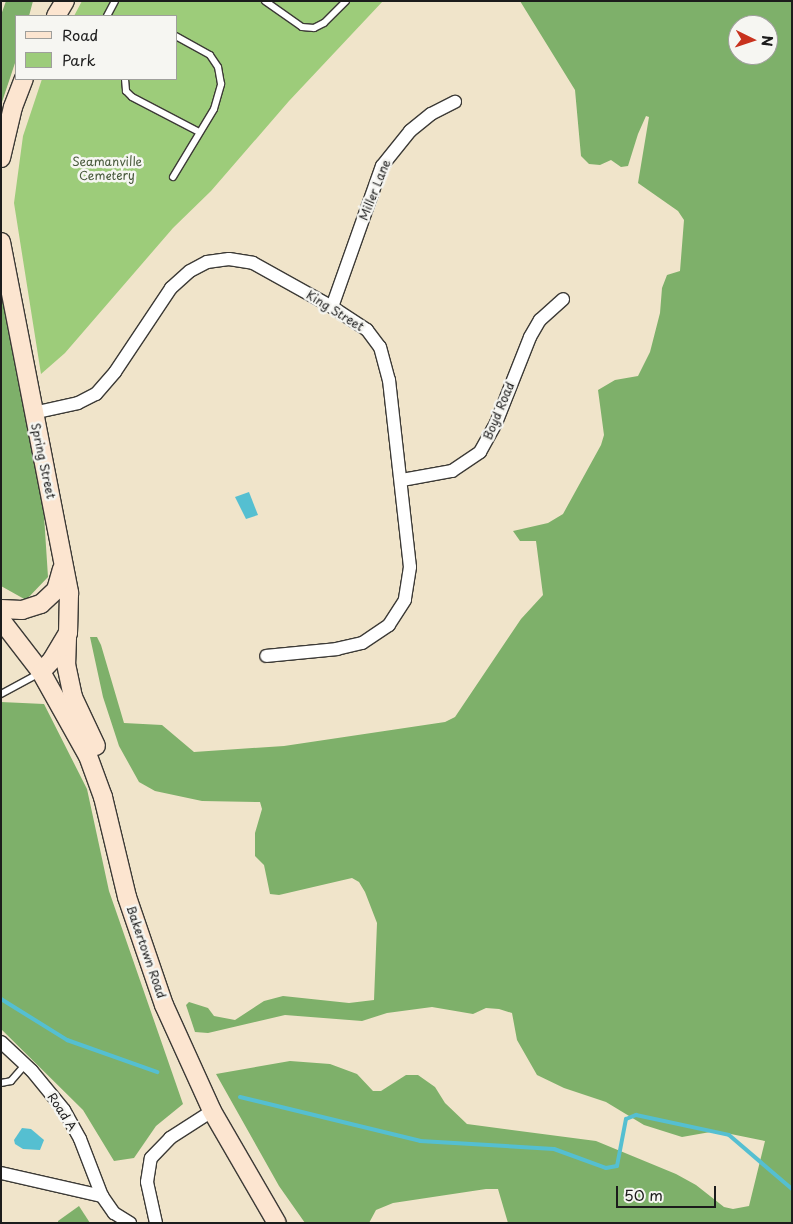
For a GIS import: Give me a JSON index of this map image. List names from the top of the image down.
{
  "streets": {
    "street": [
      "Miller Lane",
      "King Street",
      "Boyd Road",
      "Spring Street",
      "Bakertown Road",
      "Road A"
    ]
  },
  "crossings": [
    ["Miller Lane", "King Street"],
    ["King Street", "Boyd Road"],
    ["King Street", "Spring Street"],
    ["Spring Street", "Bakertown Road"]
  ],
  "parks": ["Seamanville Cemetery"],
  "legend": ["Road", "Park"],
  "scale_bar": "50 m",
  "north": "right"
}
